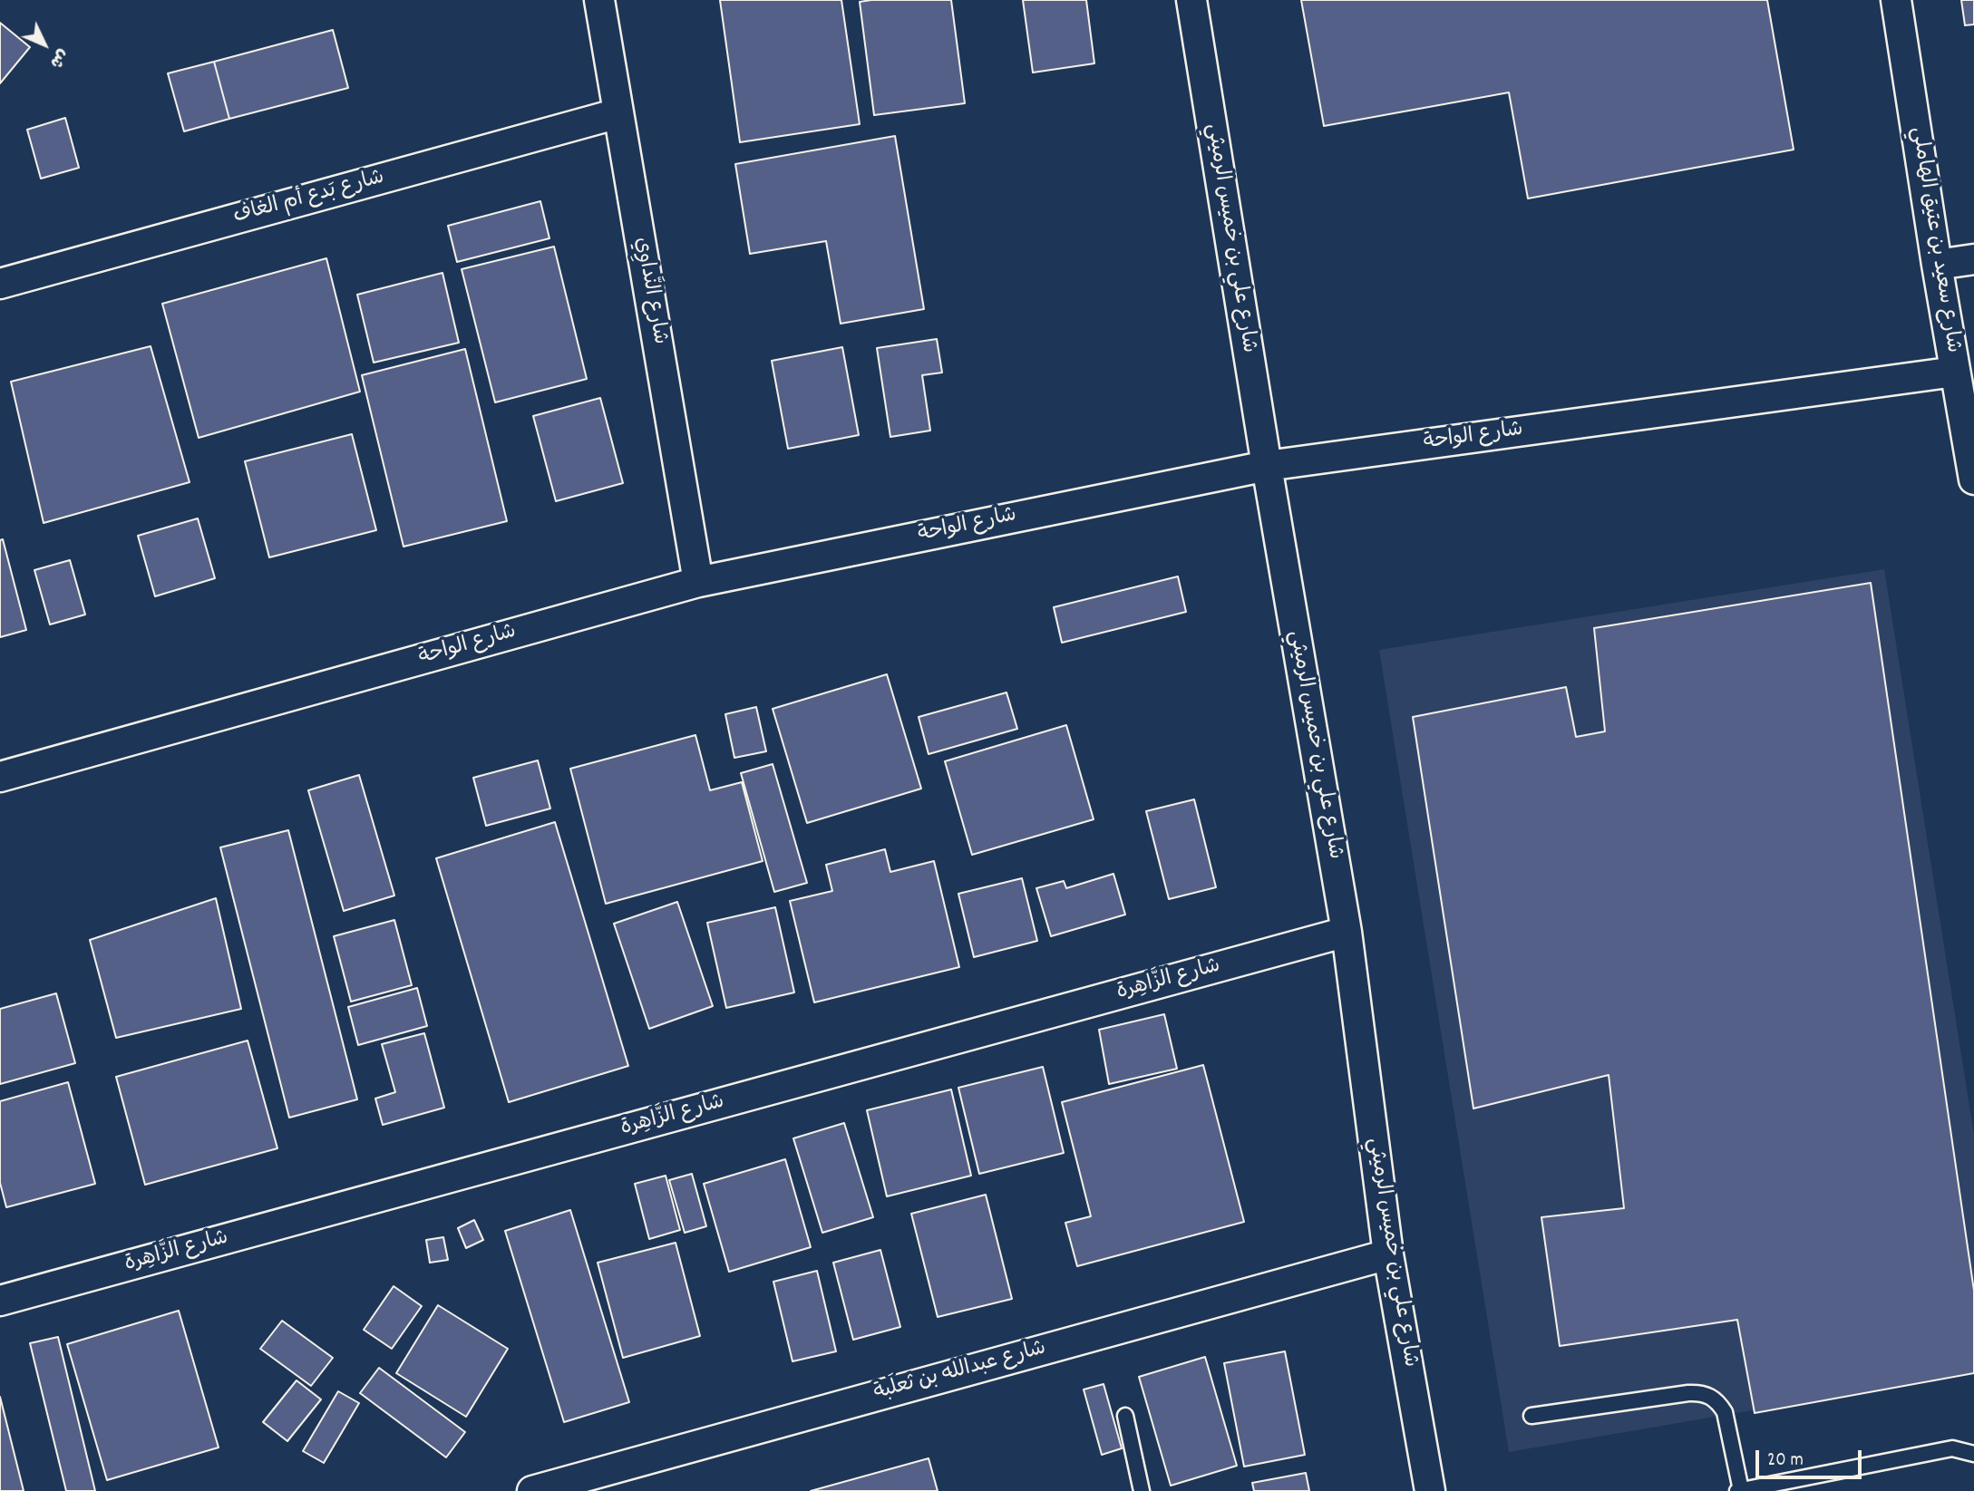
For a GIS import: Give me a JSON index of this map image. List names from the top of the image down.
{
  "streets": {
    "street": [
      "شارع بَدع أم الغاف",
      "شارع علي بن خميس الرميثي",
      "شارع سعيد بن عتيق الهاملي",
      "شارع النَّداوِي",
      "شارع الواحة",
      "شارع الزَّاهِرة",
      "شارع عبدالله بن ثعلَبة"
    ]
  },
  "crossings": [
    ["شارع بَدع أم الغاف", "شارع النَّداوِي"],
    ["شارع علي بن خميس الرميثي", "شارع الواحة"],
    ["شارع علي بن خميس الرميثي", "شارع الزَّاهِرة"],
    ["شارع علي بن خميس الرميثي", "شارع عبدالله بن ثعلَبة"],
    ["شارع سعيد بن عتيق الهاملي", "شارع الواحة"],
    ["شارع النَّداوِي", "شارع الواحة"]
  ],
  "scale_bar": "20 m",
  "north": "bottom right"
}
